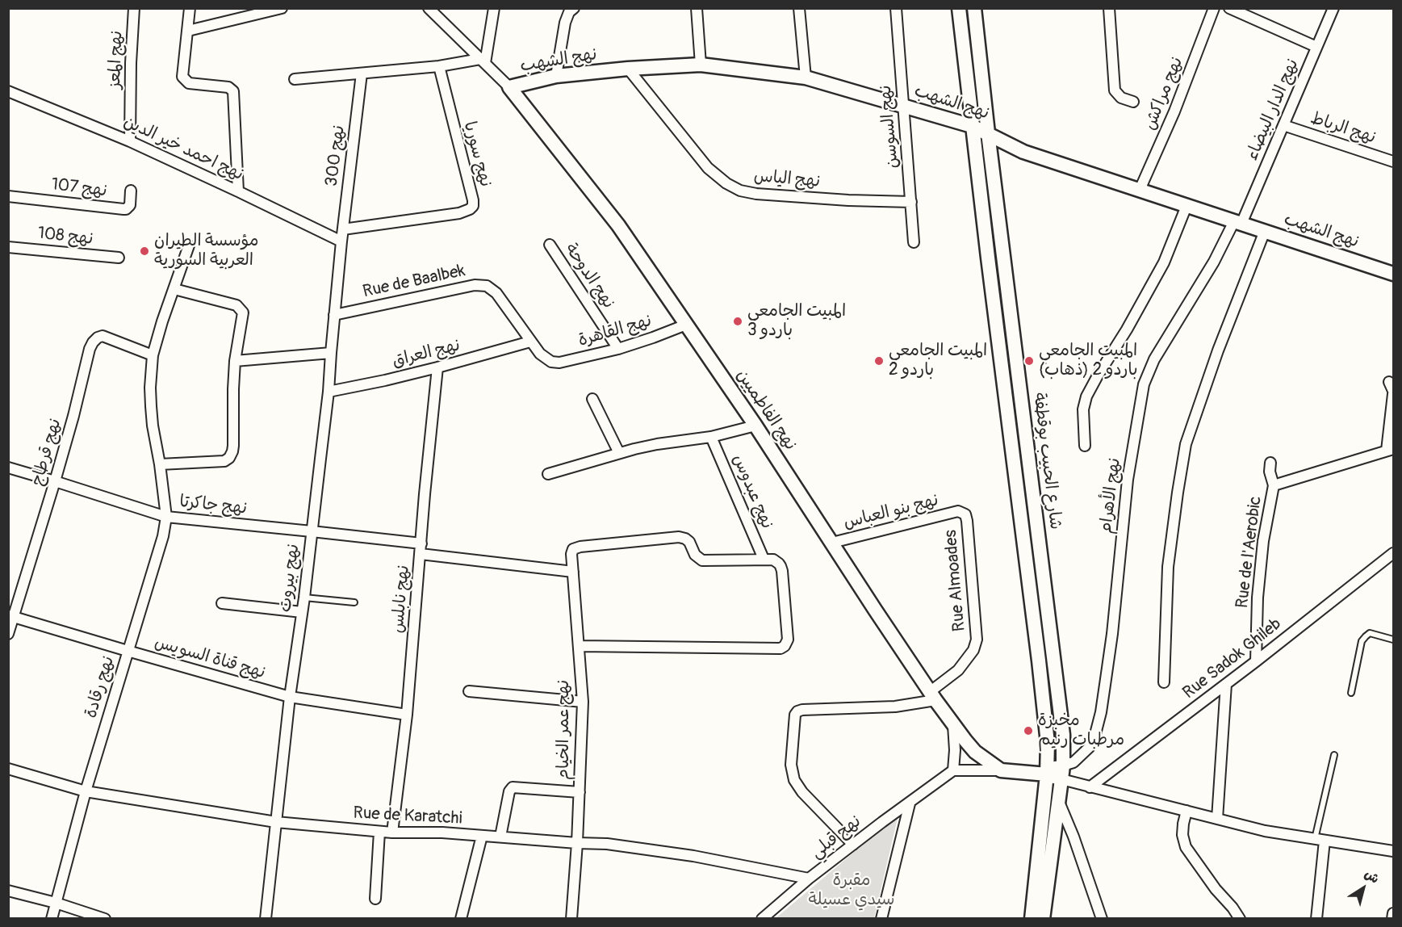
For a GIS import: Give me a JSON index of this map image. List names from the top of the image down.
{
  "streets": {
    "street": [
      "نهج المعز",
      "نهج الشهب",
      "نهج مراكش",
      "نهج الدار البيضاء",
      "نهج السوسن",
      "نهج الرباط",
      "نهج احمد خير الدين",
      "نهج سوريا",
      "نهج 300",
      "نهج الياس",
      "نهج 107",
      "نهج 108",
      "نهج الدوحة",
      "Rue de Baalbek",
      "نهج القاهرة",
      "نهج العراق",
      "نهج الفاطميين",
      "نهج قرطاج",
      "شارع الحبيب بوقطفة",
      "نهج عبدوس",
      "نهج الأهرام",
      "نهج جاكرتا",
      "نهج بنو العباس",
      "Rue de l'Aerobic",
      "نهج بيروت",
      "Rue Almoades",
      "نهج نابلس",
      "نهج قناة السويس",
      "Rue Sadok Ghileb",
      "نهج رقادة",
      "نهج عمر الخيام",
      "Rue de Karatchi",
      "نهج قبلي"
    ]
  },
  "crossings": [
    ["نهج المعز", "نهج احمد خير الدين"],
    ["نهج الشهب", "نهج مراكش"],
    ["نهج الشهب", "نهج الدار البيضاء"],
    ["نهج الشهب", "نهج السوسن"],
    ["نهج الشهب", "نهج الياس"],
    ["نهج الشهب", "نهج الفاطميين"],
    ["نهج الشهب", "شارع الحبيب بوقطفة"],
    ["نهج الشهب", "نهج الأهرام"],
    ["نهج الدار البيضاء", "نهج الرباط"],
    ["نهج الدار البيضاء", "نهج الأهرام"],
    ["نهج السوسن", "نهج الياس"],
    ["نهج احمد خير الدين", "نهج 300"],
    ["نهج احمد خير الدين", "نهج بيروت"],
    ["نهج سوريا", "نهج 300"],
    ["نهج 300", "نهج بيروت"],
    ["نهج الدوحة", "نهج القاهرة"],
    ["Rue de Baalbek", "نهج القاهرة"],
    ["Rue de Baalbek", "نهج العراق"],
    ["Rue de Baalbek", "نهج بيروت"],
    ["نهج القاهرة", "نهج الفاطميين"],
    ["نهج العراق", "نهج بيروت"],
    ["نهج العراق", "نهج نابلس"],
    ["نهج الفاطميين", "نهج بنو العباس"],
    ["نهج الفاطميين", "Rue Almoades"],
    ["نهج قرطاج", "نهج جاكرتا"],
    ["نهج قرطاج", "نهج قناة السويس"],
    ["نهج قرطاج", "نهج رقادة"],
    ["شارع الحبيب بوقطفة", "نهج الأهرام"],
    ["نهج عبدوس", "نهج عمر الخيام"],
    ["نهج جاكرتا", "نهج بيروت"],
    ["نهج جاكرتا", "نهج نابلس"],
    ["نهج جاكرتا", "نهج رقادة"],
    ["نهج بنو العباس", "Rue Almoades"],
    ["Rue de l'Aerobic", "Rue Sadok Ghileb"],
    ["نهج بيروت", "نهج قناة السويس"],
    ["نهج بيروت", "Rue de Karatchi"],
    ["نهج نابلس", "نهج قناة السويس"],
    ["نهج نابلس", "Rue de Karatchi"],
    ["نهج قناة السويس", "نهج رقادة"],
    ["نهج رقادة", "Rue de Karatchi"],
    ["نهج عمر الخيام", "Rue de Karatchi"],
    ["Rue de Karatchi", "نهج قبلي"]
  ],
  "parks": ["مقبرة سيدي عسيلة"],
  "places": [
    "مؤسسة الطيران العربية السورية",
    "المبيت الجامعي باردو 3",
    "المبيت الجامعي باردو 2",
    "المبيت الجامعي باردو 2 (ذهاب)",
    "مخبزة مرطبات رنيم"
  ],
  "north": "top right"
}
